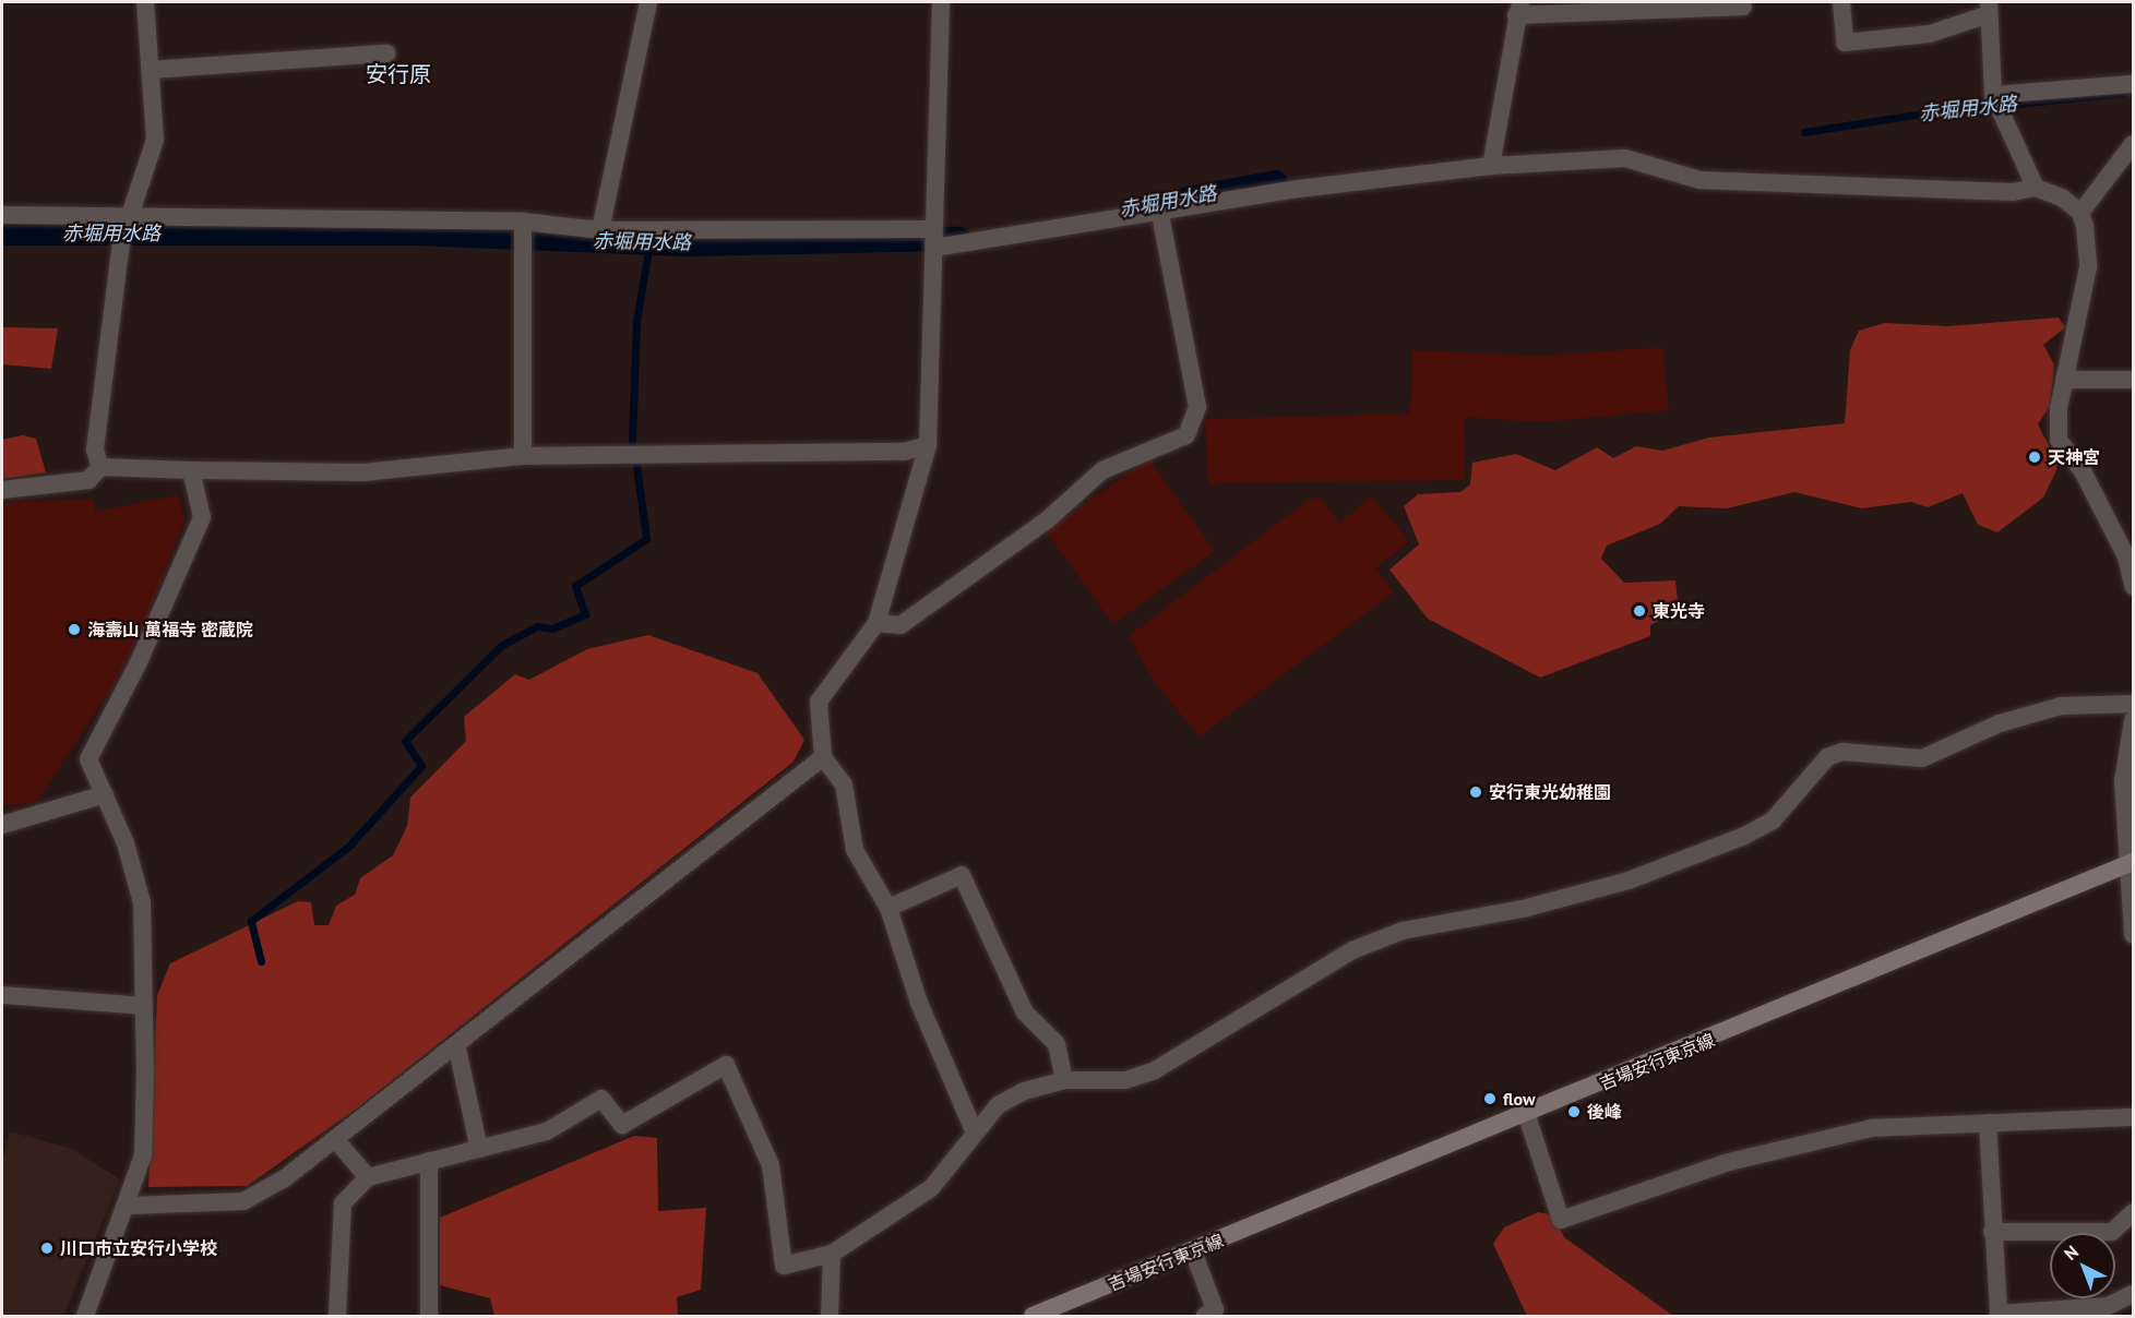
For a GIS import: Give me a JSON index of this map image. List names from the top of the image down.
{
  "streets": {
    "main road": ["吉場安行東京線"]
  },
  "districts": ["安行原"],
  "water": ["赤堀用水路"],
  "places": [
    "天神宮",
    "東光寺",
    "海壽山 萬福寺 密蔵院",
    "安行東光幼稚園",
    "flow",
    "後峰",
    "川口市立安行小学校"
  ],
  "north": "top left"
}
